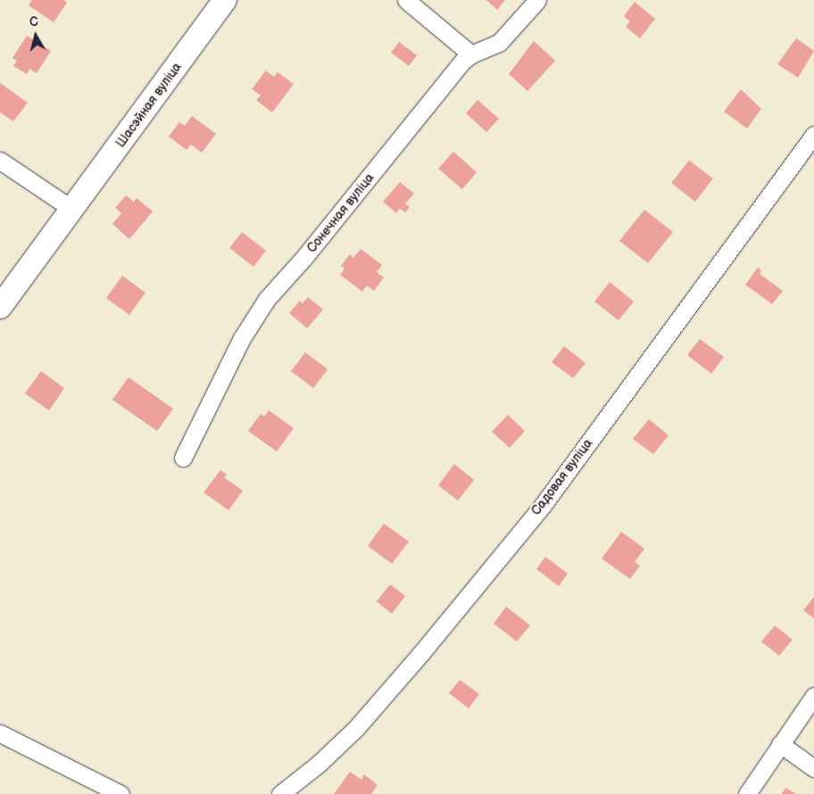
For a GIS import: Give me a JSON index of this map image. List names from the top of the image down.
{
  "streets": {
    "main road": ["Шасэйная вуліца"],
    "street": ["Сонечная вуліца", "Садовая вуліца"]
  },
  "north": "top"
}
